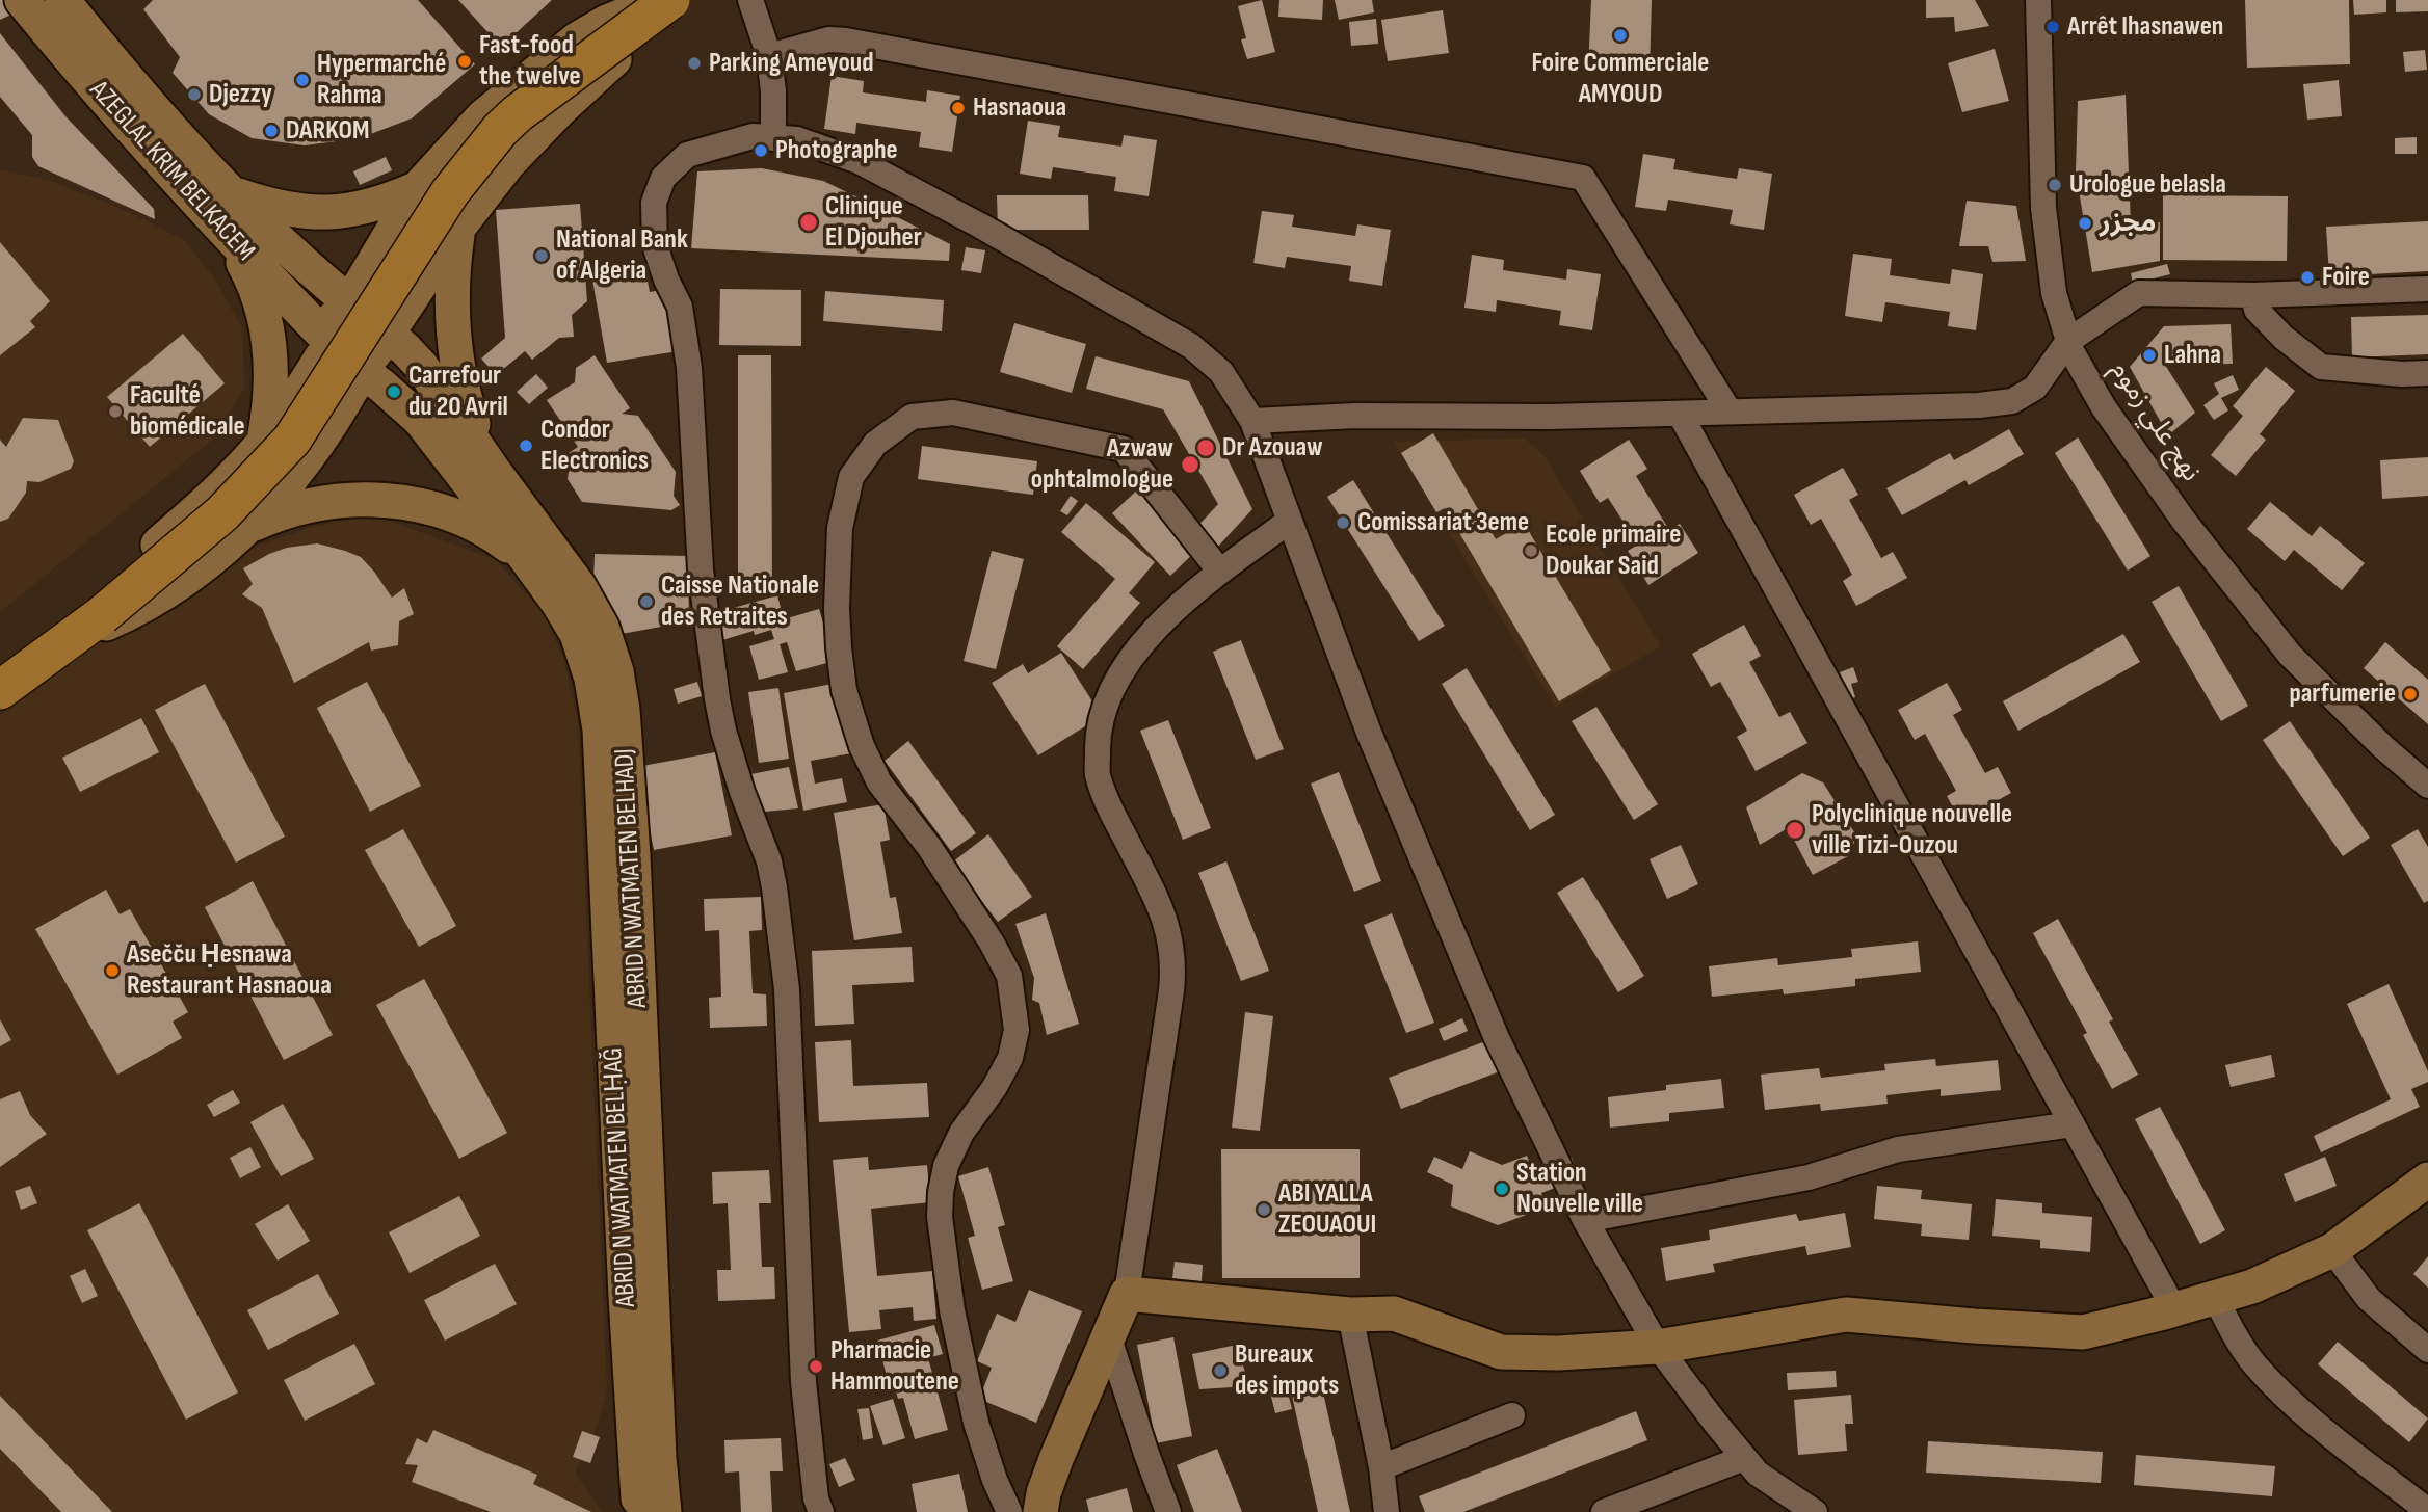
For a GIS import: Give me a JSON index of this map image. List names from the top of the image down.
{
  "streets": {
    "main road": ["AZEGLAL KRIM BELKACEM", "ABRID N WATMATEN BELHADJ", "ABRID N WATMATEN BELḤAǦ"],
    "street": ["نهج علي زموم"]
  },
  "crossings": [
    ["AZEGLAL KRIM BELKACEM", "ABRID N WATMATEN BELHADJ"],
    ["AZEGLAL KRIM BELKACEM", "ABRID N WATMATEN BELḤAǦ"],
    ["ABRID N WATMATEN BELHADJ", "ABRID N WATMATEN BELḤAǦ"]
  ],
  "places": [
    "Arrêt Ihasnawen",
    "Foire Commerciale AMYOUD",
    "Fast-food the twelve",
    "Parking Ameyoud",
    "Hypermarché Rahma",
    "Djezzy",
    "Hasnaoua",
    "DARKOM",
    "Photographe",
    "Urologue belasla",
    "Clinique El Djouher",
    "مجزر",
    "National Bank of Algeria",
    "Foire",
    "Lahna",
    "Carrefour du 20 Avril",
    "Faculté biomédicale",
    "Condor Electronics",
    "Dr Azouaw",
    "Azwaw ophtalmologue",
    "Comissariat 3eme",
    "Ecole primaire Doukar Said",
    "Caisse Nationale des Retraites",
    "parfumerie",
    "Polyclinique nouvelle ville Tizi-Ouzou",
    "Asečču Ḥesnawa Restaurant Hasnaoua",
    "Station Nouvelle ville",
    "ABI YALLA ZEOUAOUI",
    "Pharmacie Hammoutene",
    "Bureaux des impots"
  ]
}
